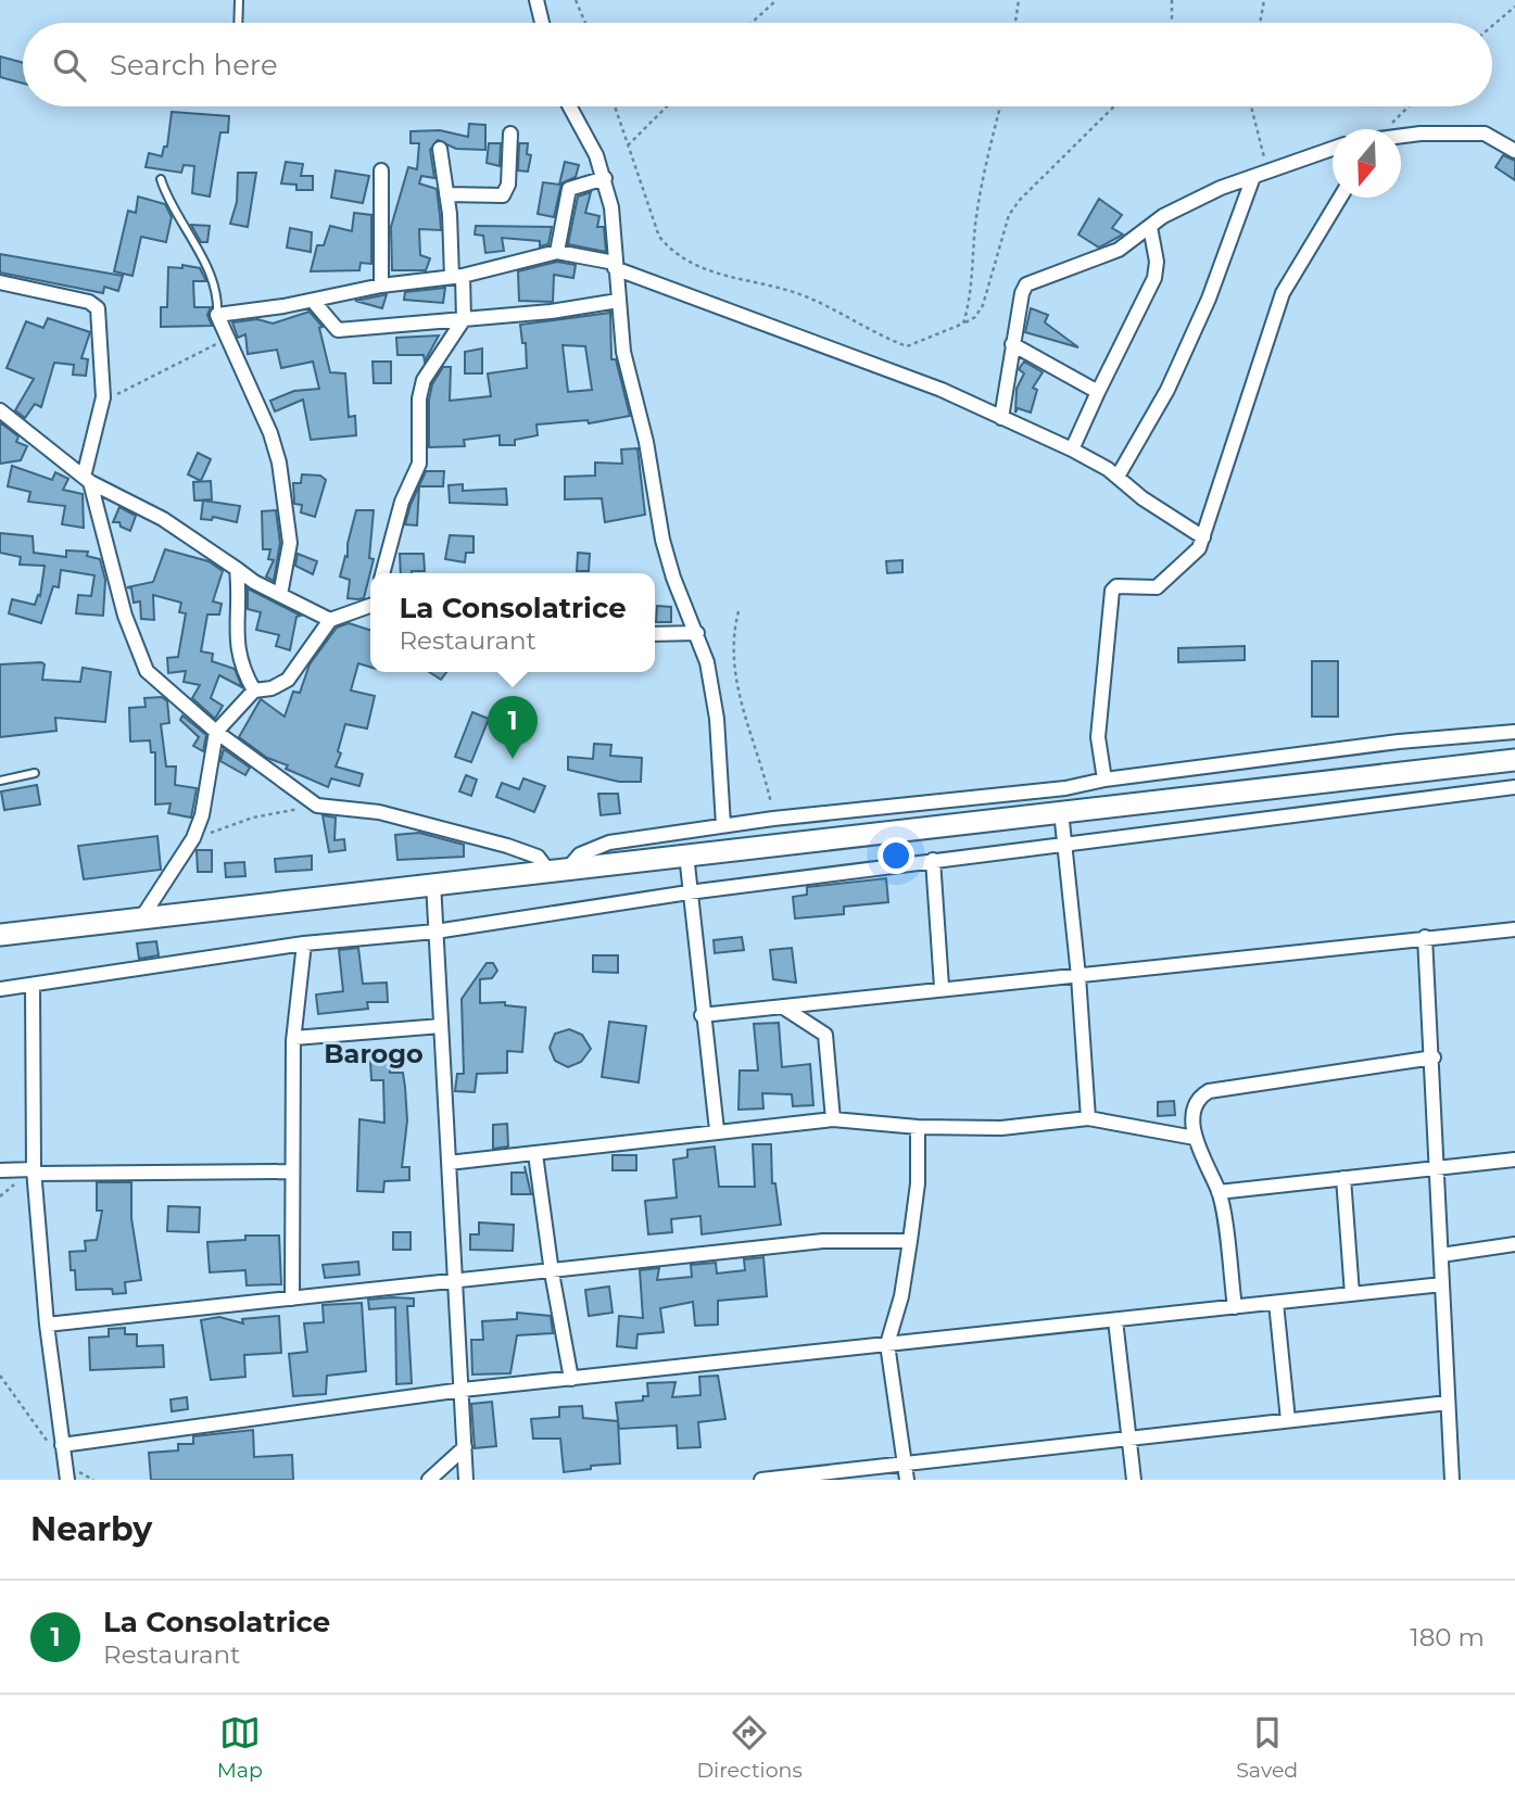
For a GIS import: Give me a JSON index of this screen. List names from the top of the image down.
{
  "districts": ["Barogo"],
  "north": "bottom",
  "page": {
    "search": "Search here",
    "popup": ["La Consolatrice", "Restaurant"],
    "pins": "1",
    "heading": "Nearby",
    "list": [
      {
        "mark": "1",
        "name": "La Consolatrice",
        "note": "Restaurant",
        "value": "180 m"
      }
    ],
    "nav": ["Map", "Directions", "Saved"]
  }
}
